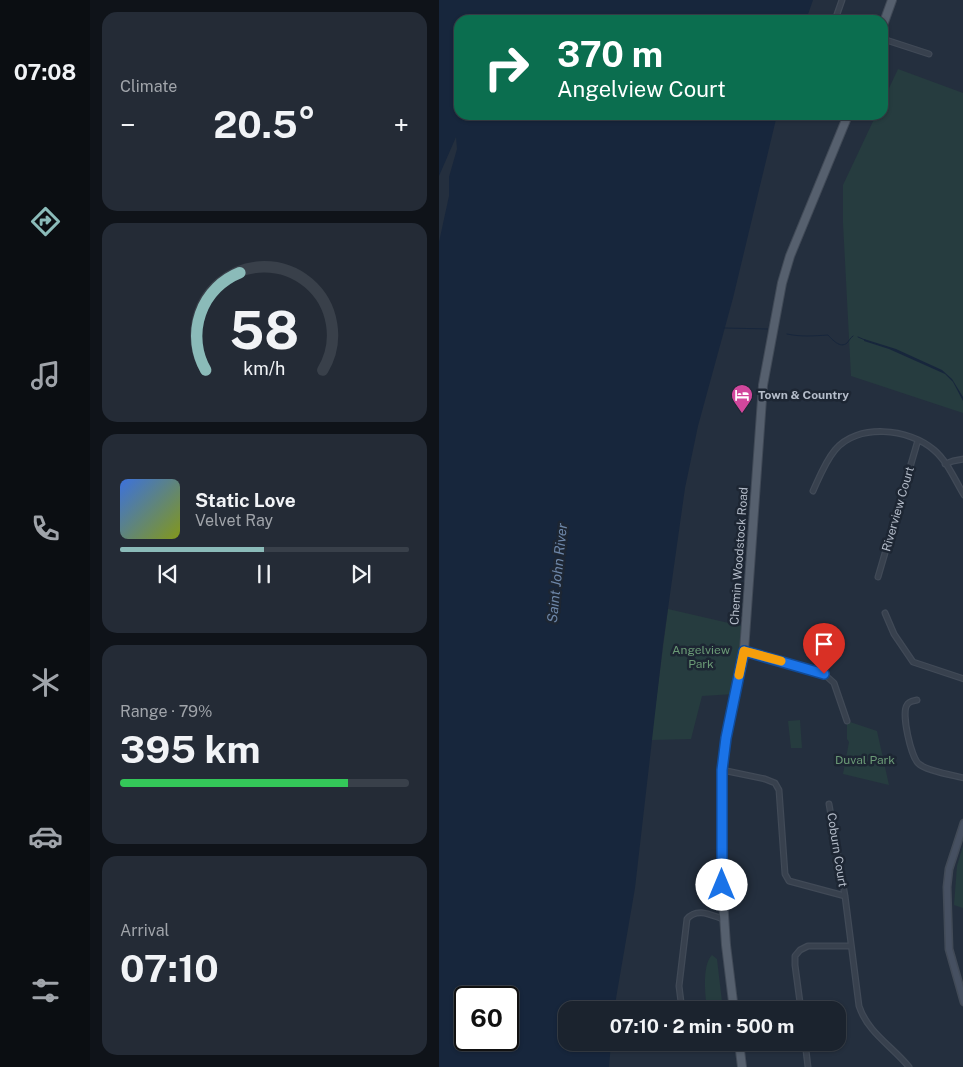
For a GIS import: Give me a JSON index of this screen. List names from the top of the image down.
{
  "streets": {
    "main road": ["Chemin Woodstock Road"],
    "street": ["Riverview Court", "Coburn Court"]
  },
  "water": ["Saint John River"],
  "parks": ["Angelview Park", "Duval Park"],
  "places": {
    "hotel": ["Town & Country"]
  },
  "page": {
    "tabs": "07:08",
    "tile": [
      "Climate",
      ["Range · 79%", "395 km"],
      ["Arrival", "07:10"]
    ],
    "turn": ["370 m", "Angelview Court"],
    "heat": ["−", "20.5°", "+"],
    "song": ["Static Love", "Velvet Ray"],
    "limit": "60",
    "trip": "07:10 · 2 min · 500 m",
    "gauge": ["58", "km/h"]
  }
}
